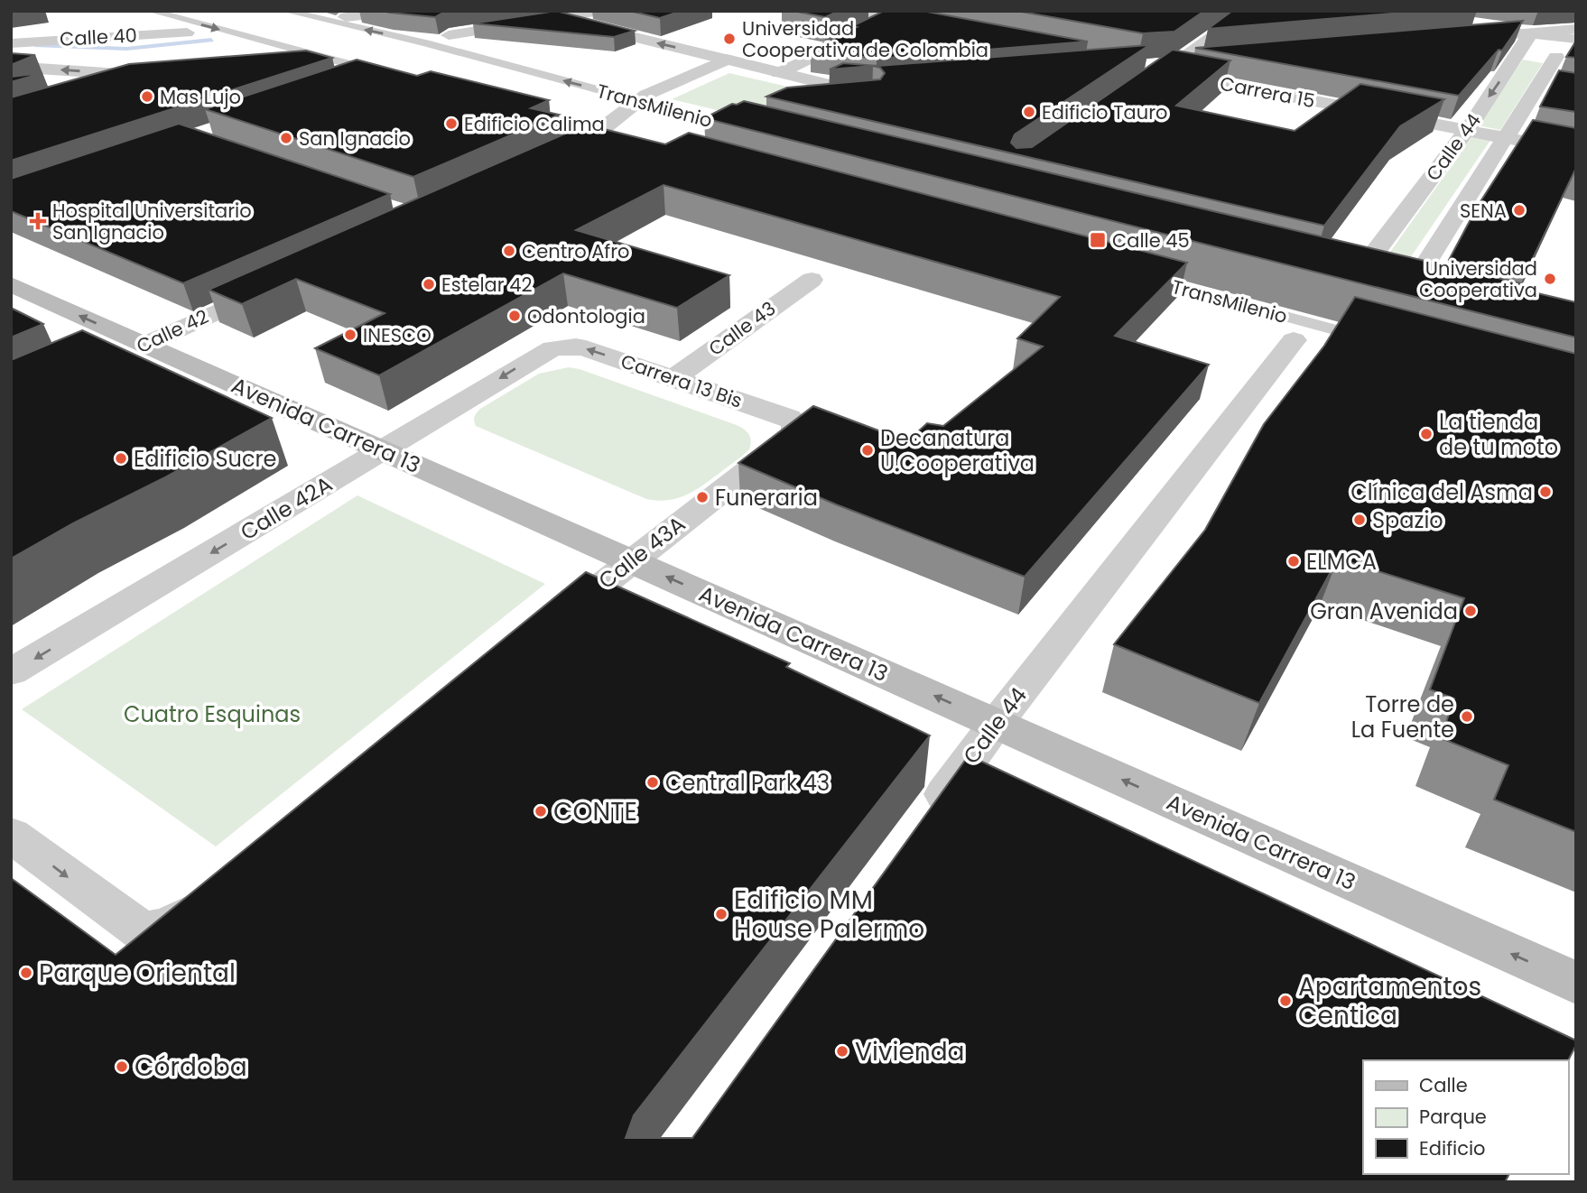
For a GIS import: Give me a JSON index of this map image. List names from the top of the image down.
{
  "streets": {
    "main road": ["Avenida Carrera 13"],
    "street": [
      "Calle 40",
      "Carrera 15",
      "Calle 44",
      "Calle 43",
      "Calle 42",
      "Carrera 13 Bis",
      "Calle 42A",
      "Calle 43A"
    ],
    "lane": ["TransMilenio"]
  },
  "crossings": [
    ["Carrera 15", "Calle 44"],
    ["Calle 44", "Avenida Carrera 13"],
    ["Calle 43", "Carrera 13 Bis"],
    ["Calle 42", "Avenida Carrera 13"],
    ["Carrera 13 Bis", "Calle 42A"],
    ["Carrera 13 Bis", "Calle 43A"],
    ["Avenida Carrera 13", "Calle 42A"],
    ["Avenida Carrera 13", "Calle 43A"]
  ],
  "one_way": ["Carrera 13 Bis", "Avenida Carrera 13", "Calle 42A"],
  "parks": ["Cuatro Esquinas"],
  "places": {
    "other": [
      "Universidad Cooperativa de Colombia",
      "Mas Lujo",
      "Edificio Tauro",
      "Edificio Calima",
      "San Ignacio",
      "SENA",
      "Centro Afro",
      "Universidad Cooperativa",
      "Estelar 42",
      "Odontologia",
      "INESCO",
      "La tienda de tu moto",
      "Decanatura U.Cooperativa",
      "Edificio Sucre",
      "Clínica del Asma",
      "Funeraria",
      "Spazio",
      "ELMCA",
      "Gran Avenida",
      "Torre de La Fuente",
      "Central Park 43",
      "CONTE",
      "Edificio MM House Palermo",
      "Parque Oriental",
      "Apartamentos Centica",
      "Vivienda",
      "Córdoba"
    ],
    "health": ["Hospital Universitario San Ignacio"],
    "transit": ["Calle 45"]
  },
  "legend": ["Calle", "Parque", "Edificio"]
}
